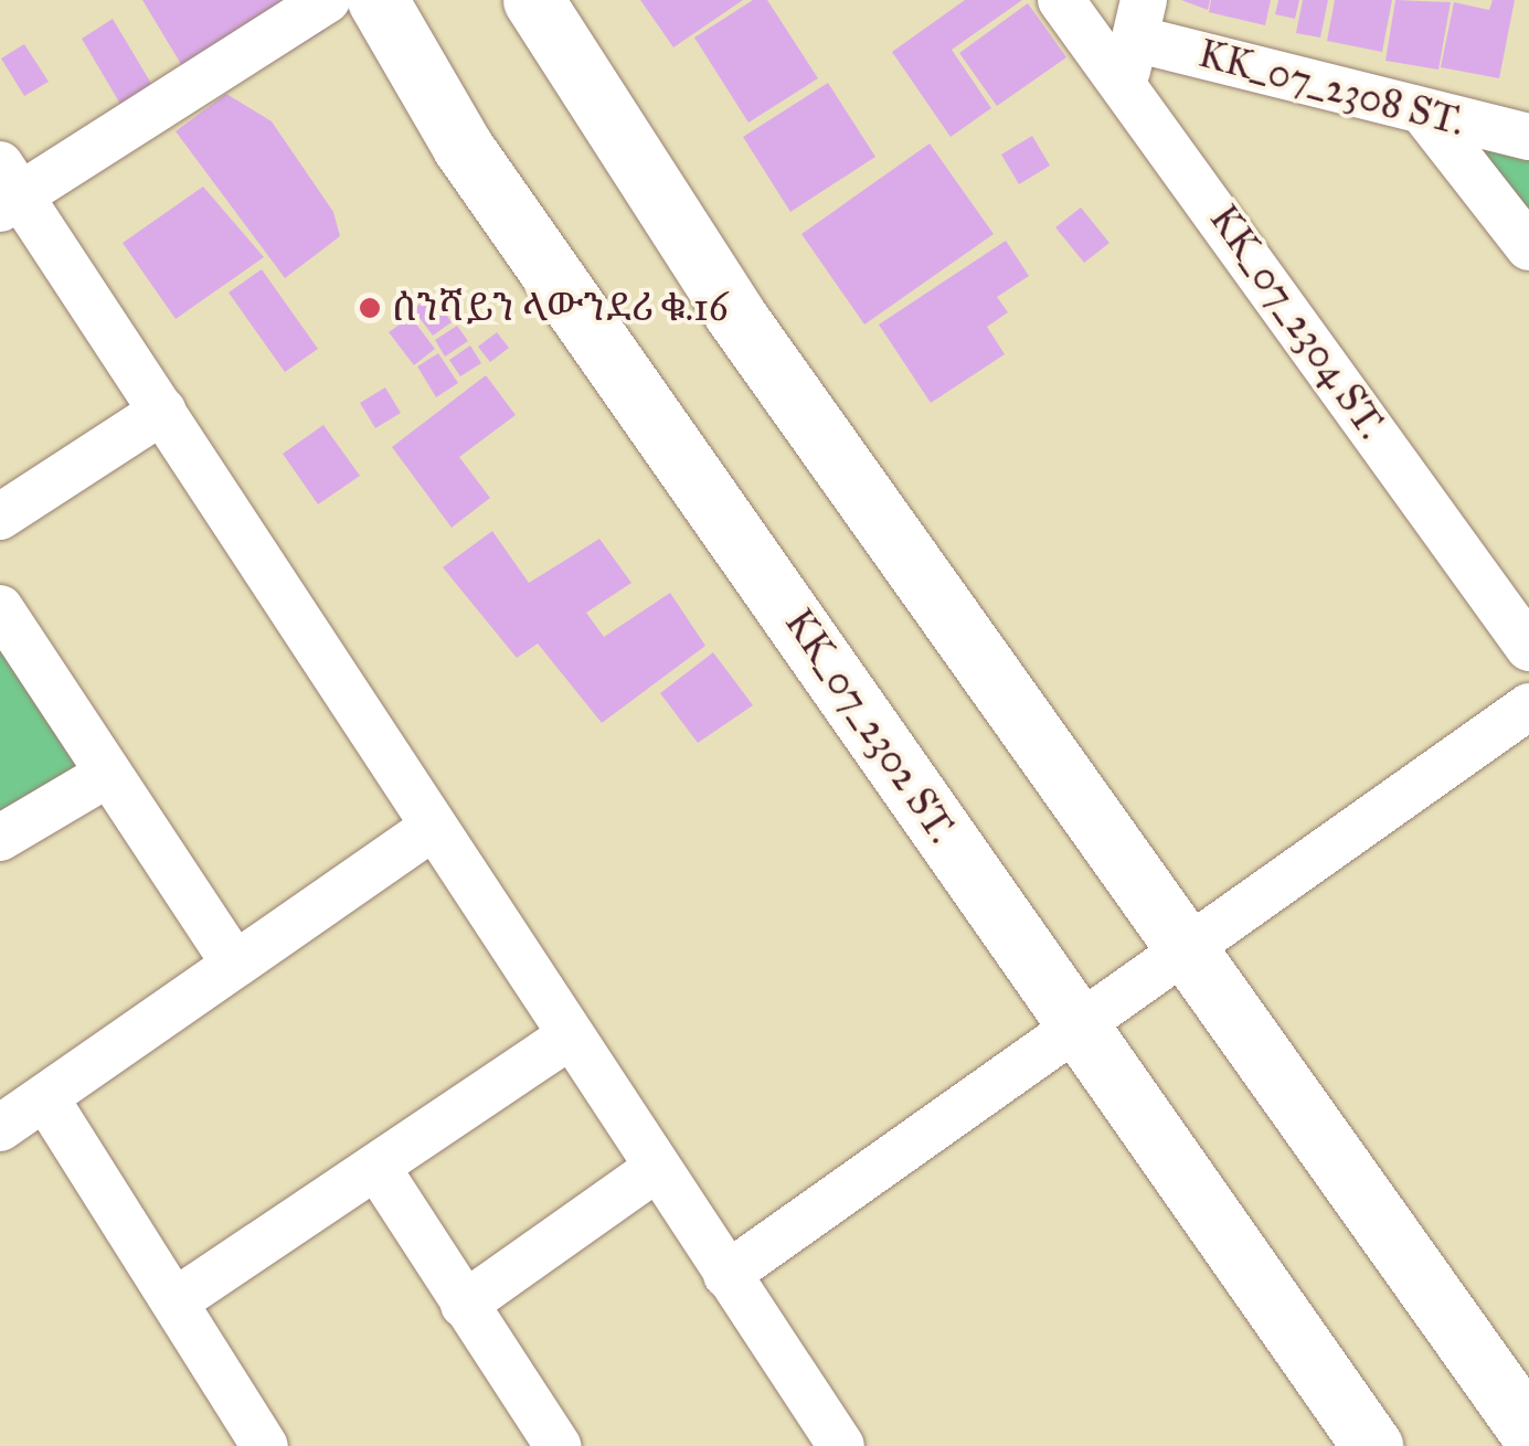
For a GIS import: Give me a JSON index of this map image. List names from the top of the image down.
{
  "streets": {
    "main road": ["KK_07_2302 ST."],
    "street": ["KK_07_2308 ST.", "KK_07_2304 ST."]
  },
  "crossings": [
    ["KK_07_2308 ST.", "KK_07_2304 ST."]
  ],
  "places": ["ሰንሻይን ላውንደሪ ቁ.16"]
}
